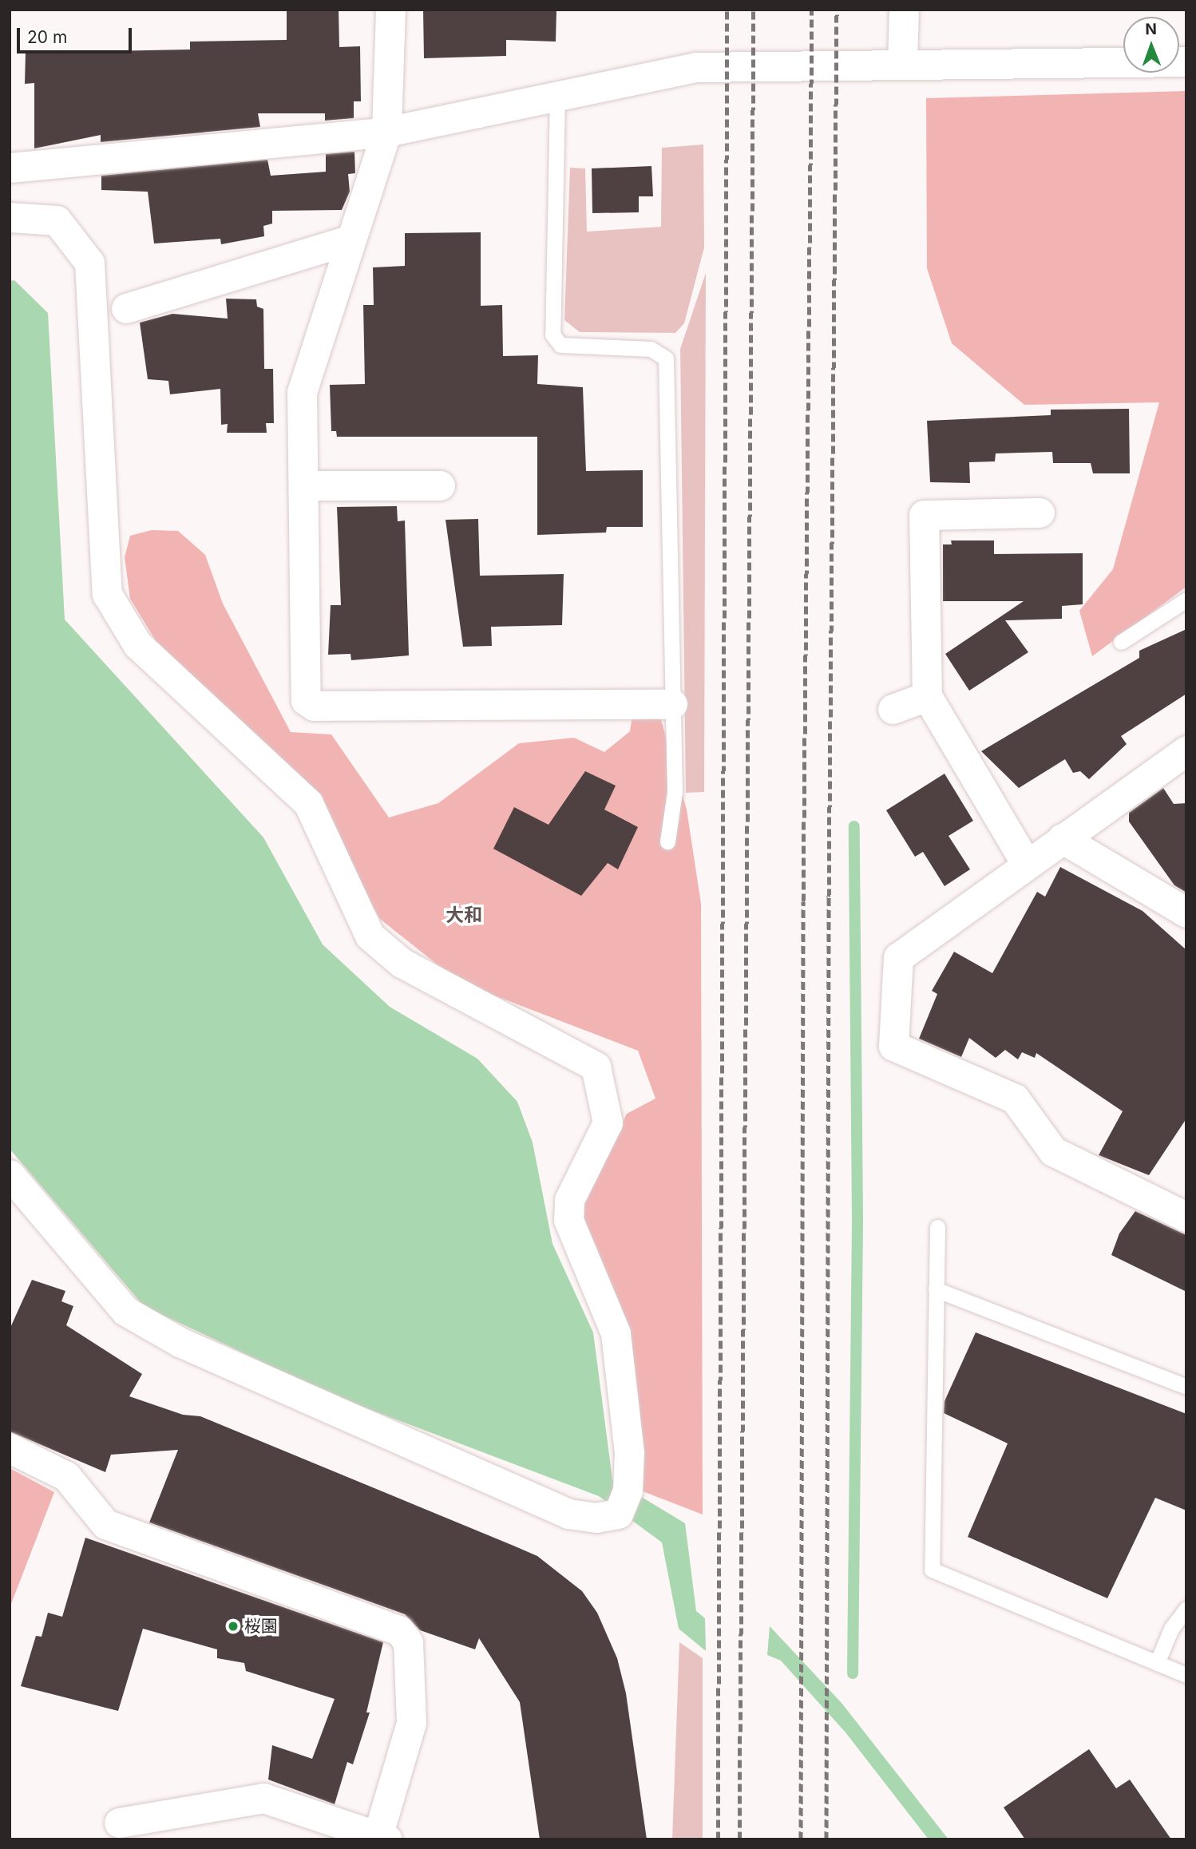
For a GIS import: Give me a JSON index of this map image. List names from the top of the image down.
{
  "districts": ["大和"],
  "places": ["桜園"],
  "scale_bar": "20 m",
  "north": "top"
}
